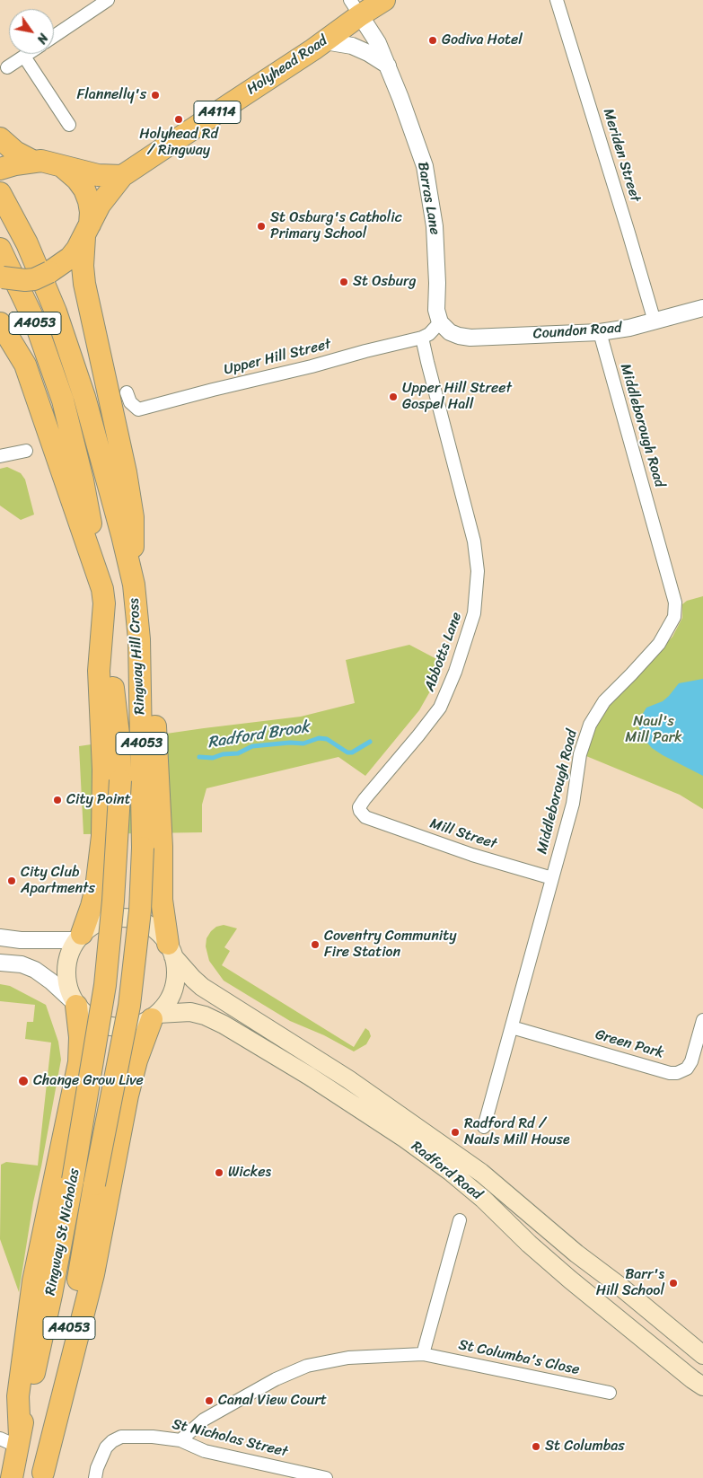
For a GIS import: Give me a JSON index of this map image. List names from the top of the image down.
{
  "streets": {
    "highway": [
      "Holyhead Road",
      "A4114",
      "A4053",
      "Ringway Hill Cross",
      "Ringway St Nicholas"
    ],
    "main road": ["Radford Road"],
    "street": [
      "Meriden Street",
      "Barras Lane",
      "Coundon Road",
      "Upper Hill Street",
      "Middleborough Road",
      "Abbotts Lane",
      "Mill Street",
      "Green Park",
      "St Columba's Close",
      "St Nicholas Street"
    ]
  },
  "crossings": [
    ["Holyhead Road", "A4114"],
    ["Holyhead Road", "Barras Lane"],
    ["Meriden Street", "Coundon Road"],
    ["Barras Lane", "Coundon Road"],
    ["Barras Lane", "Upper Hill Street"],
    ["A4053", "Ringway Hill Cross"],
    ["Coundon Road", "Upper Hill Street"],
    ["Coundon Road", "Middleborough Road"],
    ["Upper Hill Street", "Abbotts Lane"],
    ["Middleborough Road", "Mill Street"],
    ["Middleborough Road", "Green Park"],
    ["Abbotts Lane", "Mill Street"],
    ["Ringway Hill Cross", "Ringway St Nicholas"],
    ["St Columba's Close", "St Nicholas Street"]
  ],
  "water": ["Radford Brook"],
  "parks": ["Naul's Mill Park"],
  "places": [
    "Godiva Hotel",
    "Flannelly's",
    "Holyhead Rd / Ringway",
    "St Osburg's Catholic Primary School",
    "St Osburg",
    "Upper Hill Street Gospel Hall",
    "City Point",
    "City Club Apartments",
    "Coventry Community Fire Station",
    "Change Grow Live",
    "Radford Rd / Nauls Mill House",
    "Wickes",
    "Barr's Hill School",
    "Canal View Court",
    "St Columbas"
  ],
  "north": "bottom right"
}
